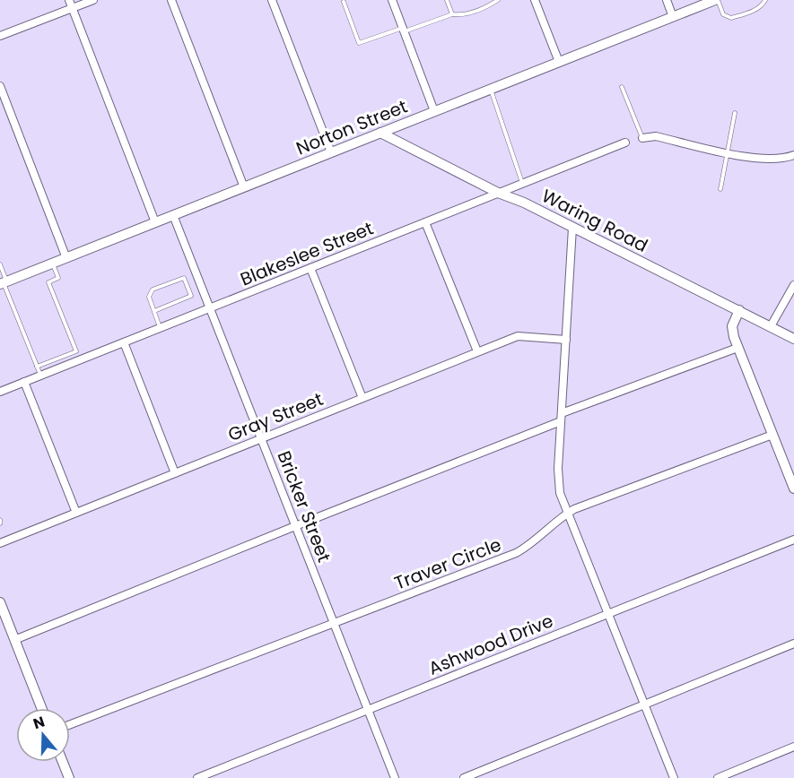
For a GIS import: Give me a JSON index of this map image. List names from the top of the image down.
{
  "streets": {
    "main road": ["Norton Street", "Waring Road"],
    "street": [
      "Blakeslee Street",
      "Gray Street",
      "Bricker Street",
      "Traver Circle",
      "Ashwood Drive"
    ]
  },
  "crossings": [
    ["Norton Street", "Waring Road"],
    ["Norton Street", "Bricker Street"],
    ["Waring Road", "Blakeslee Street"],
    ["Blakeslee Street", "Bricker Street"],
    ["Gray Street", "Bricker Street"],
    ["Bricker Street", "Traver Circle"],
    ["Bricker Street", "Ashwood Drive"]
  ],
  "north": "top"
}
